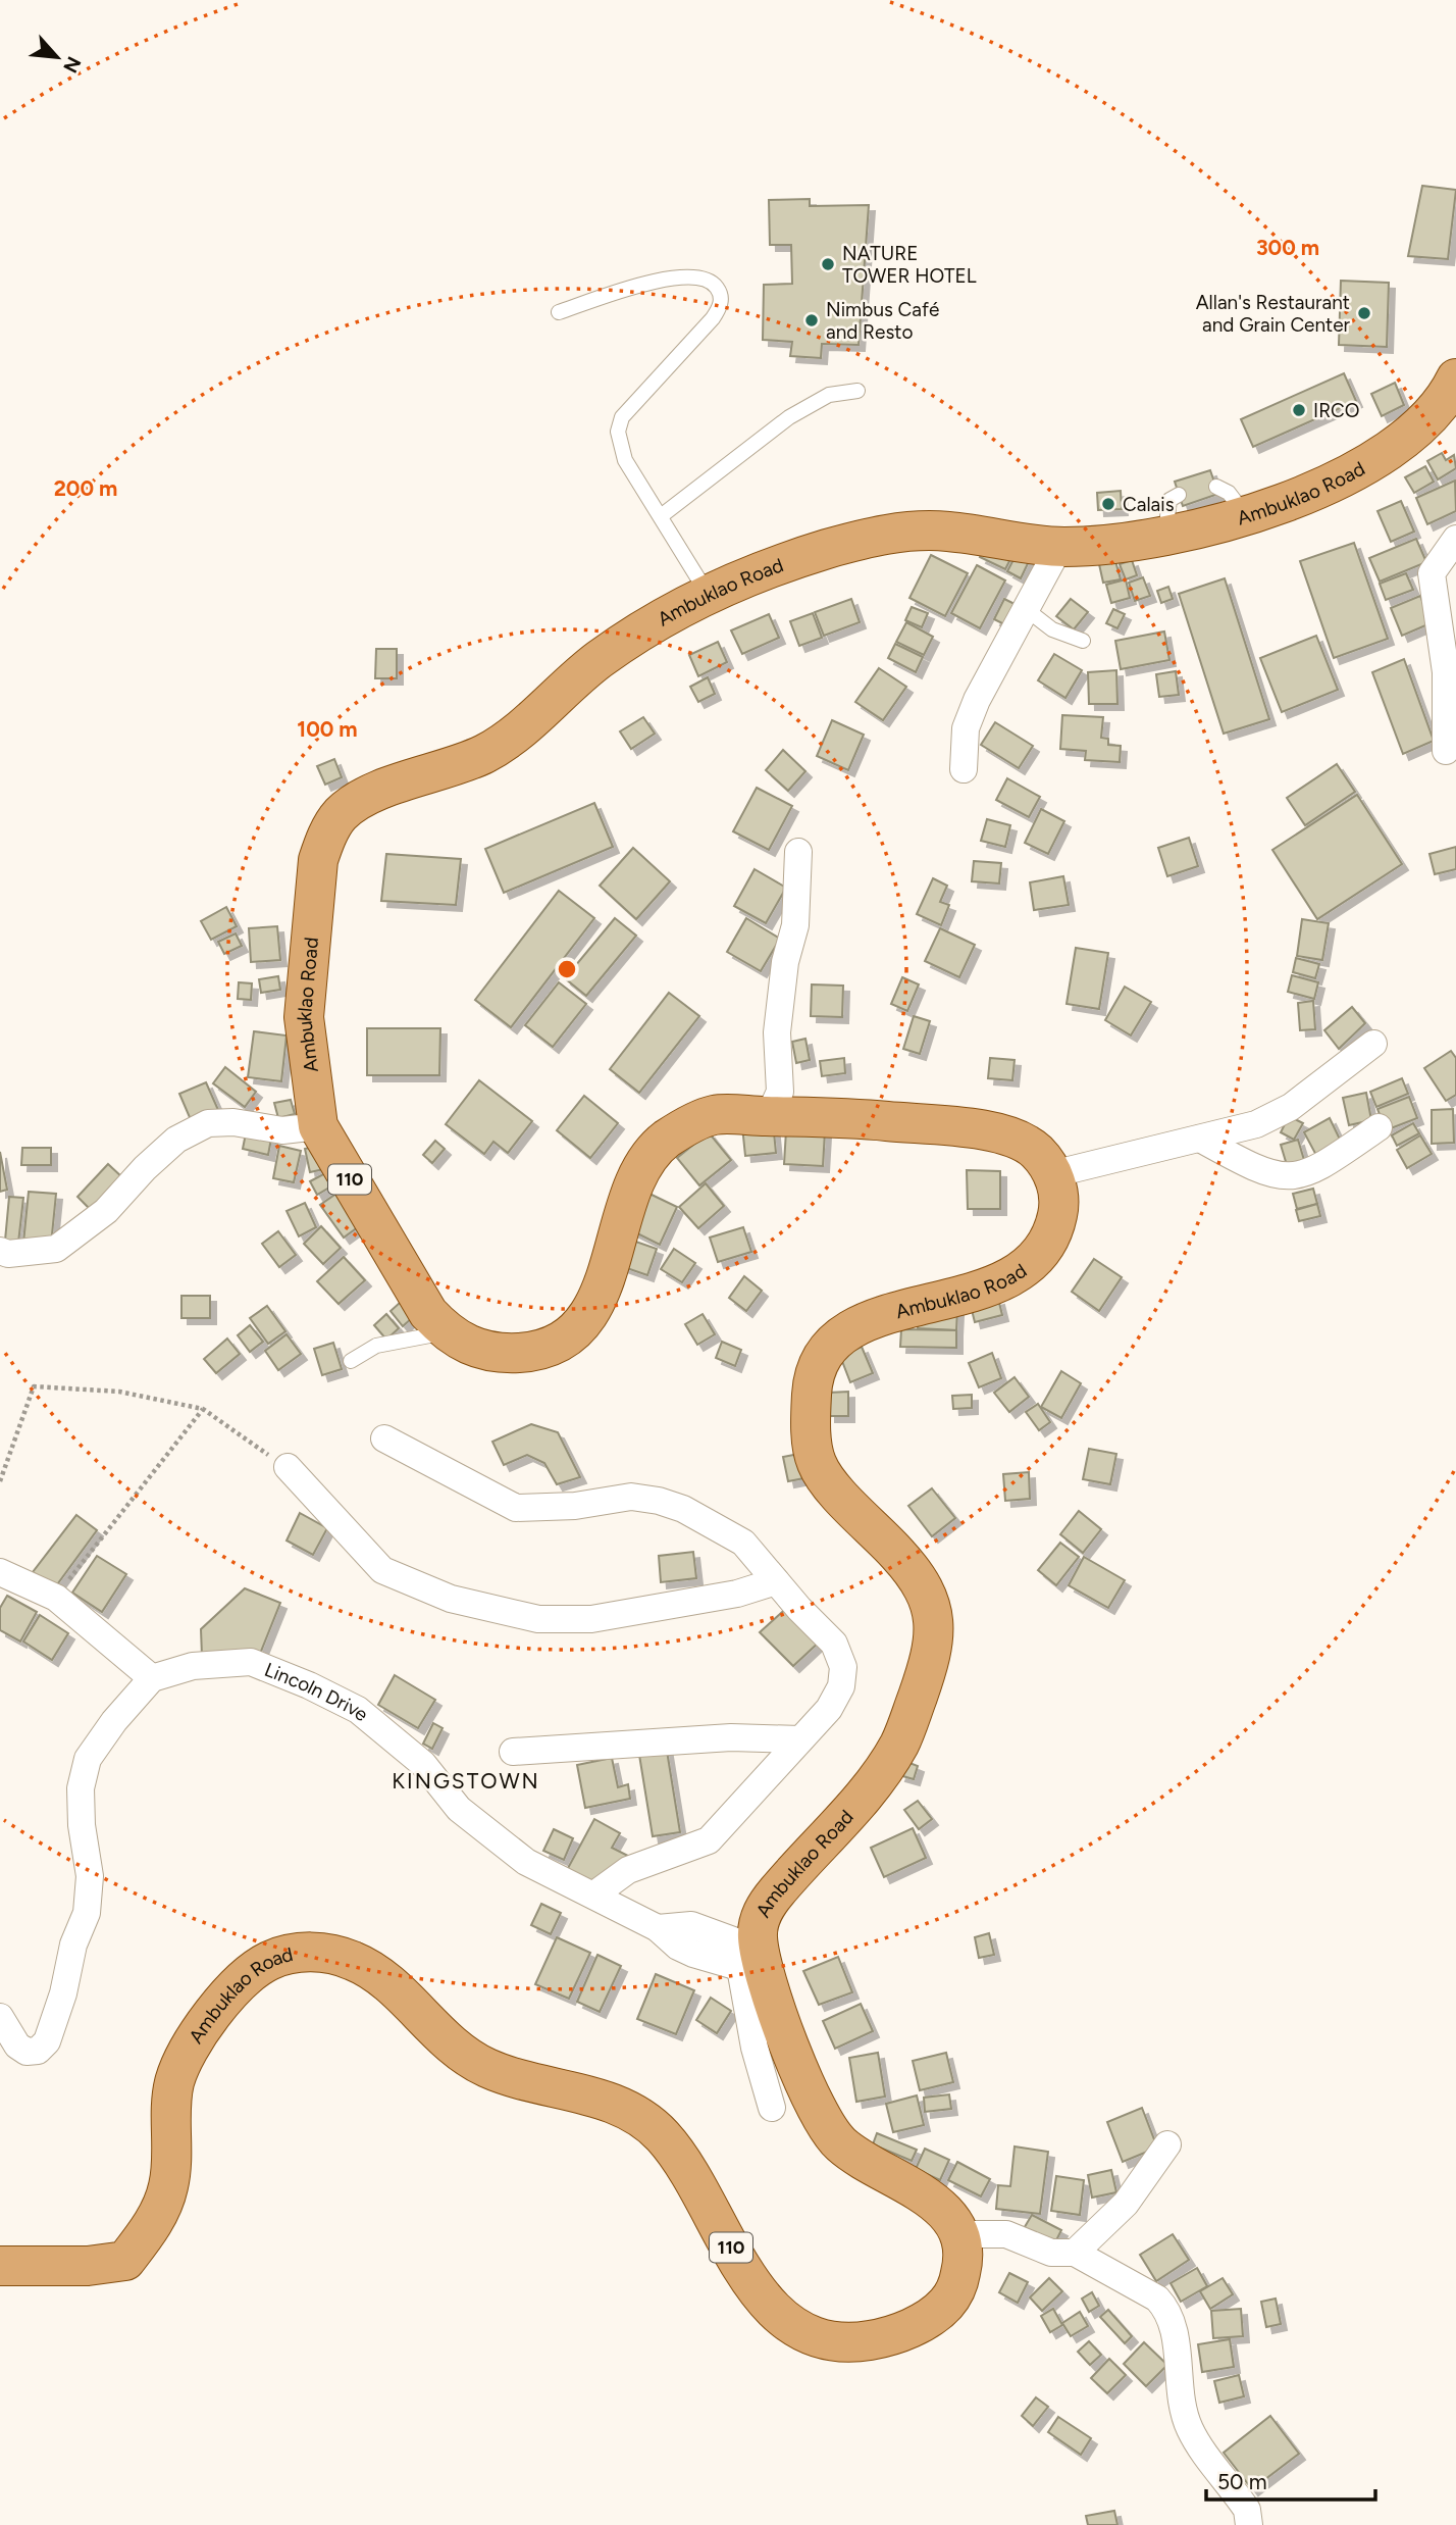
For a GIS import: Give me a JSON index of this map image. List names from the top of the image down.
{
  "streets": {
    "main road": ["Ambuklao Road", "110"],
    "street": ["Lincoln Drive"]
  },
  "crossings": [
    ["Ambuklao Road", "Lincoln Drive"]
  ],
  "districts": ["KINGSTOWN"],
  "places": [
    "NATURE TOWER HOTEL",
    "Allan's Restaurant and Grain Center",
    "Nimbus Café and Resto",
    "IRCO",
    "Calais"
  ],
  "scale_bar": "50 m",
  "north": "bottom right",
  "rings": ["300 m", "200 m", "100 m"]
}
